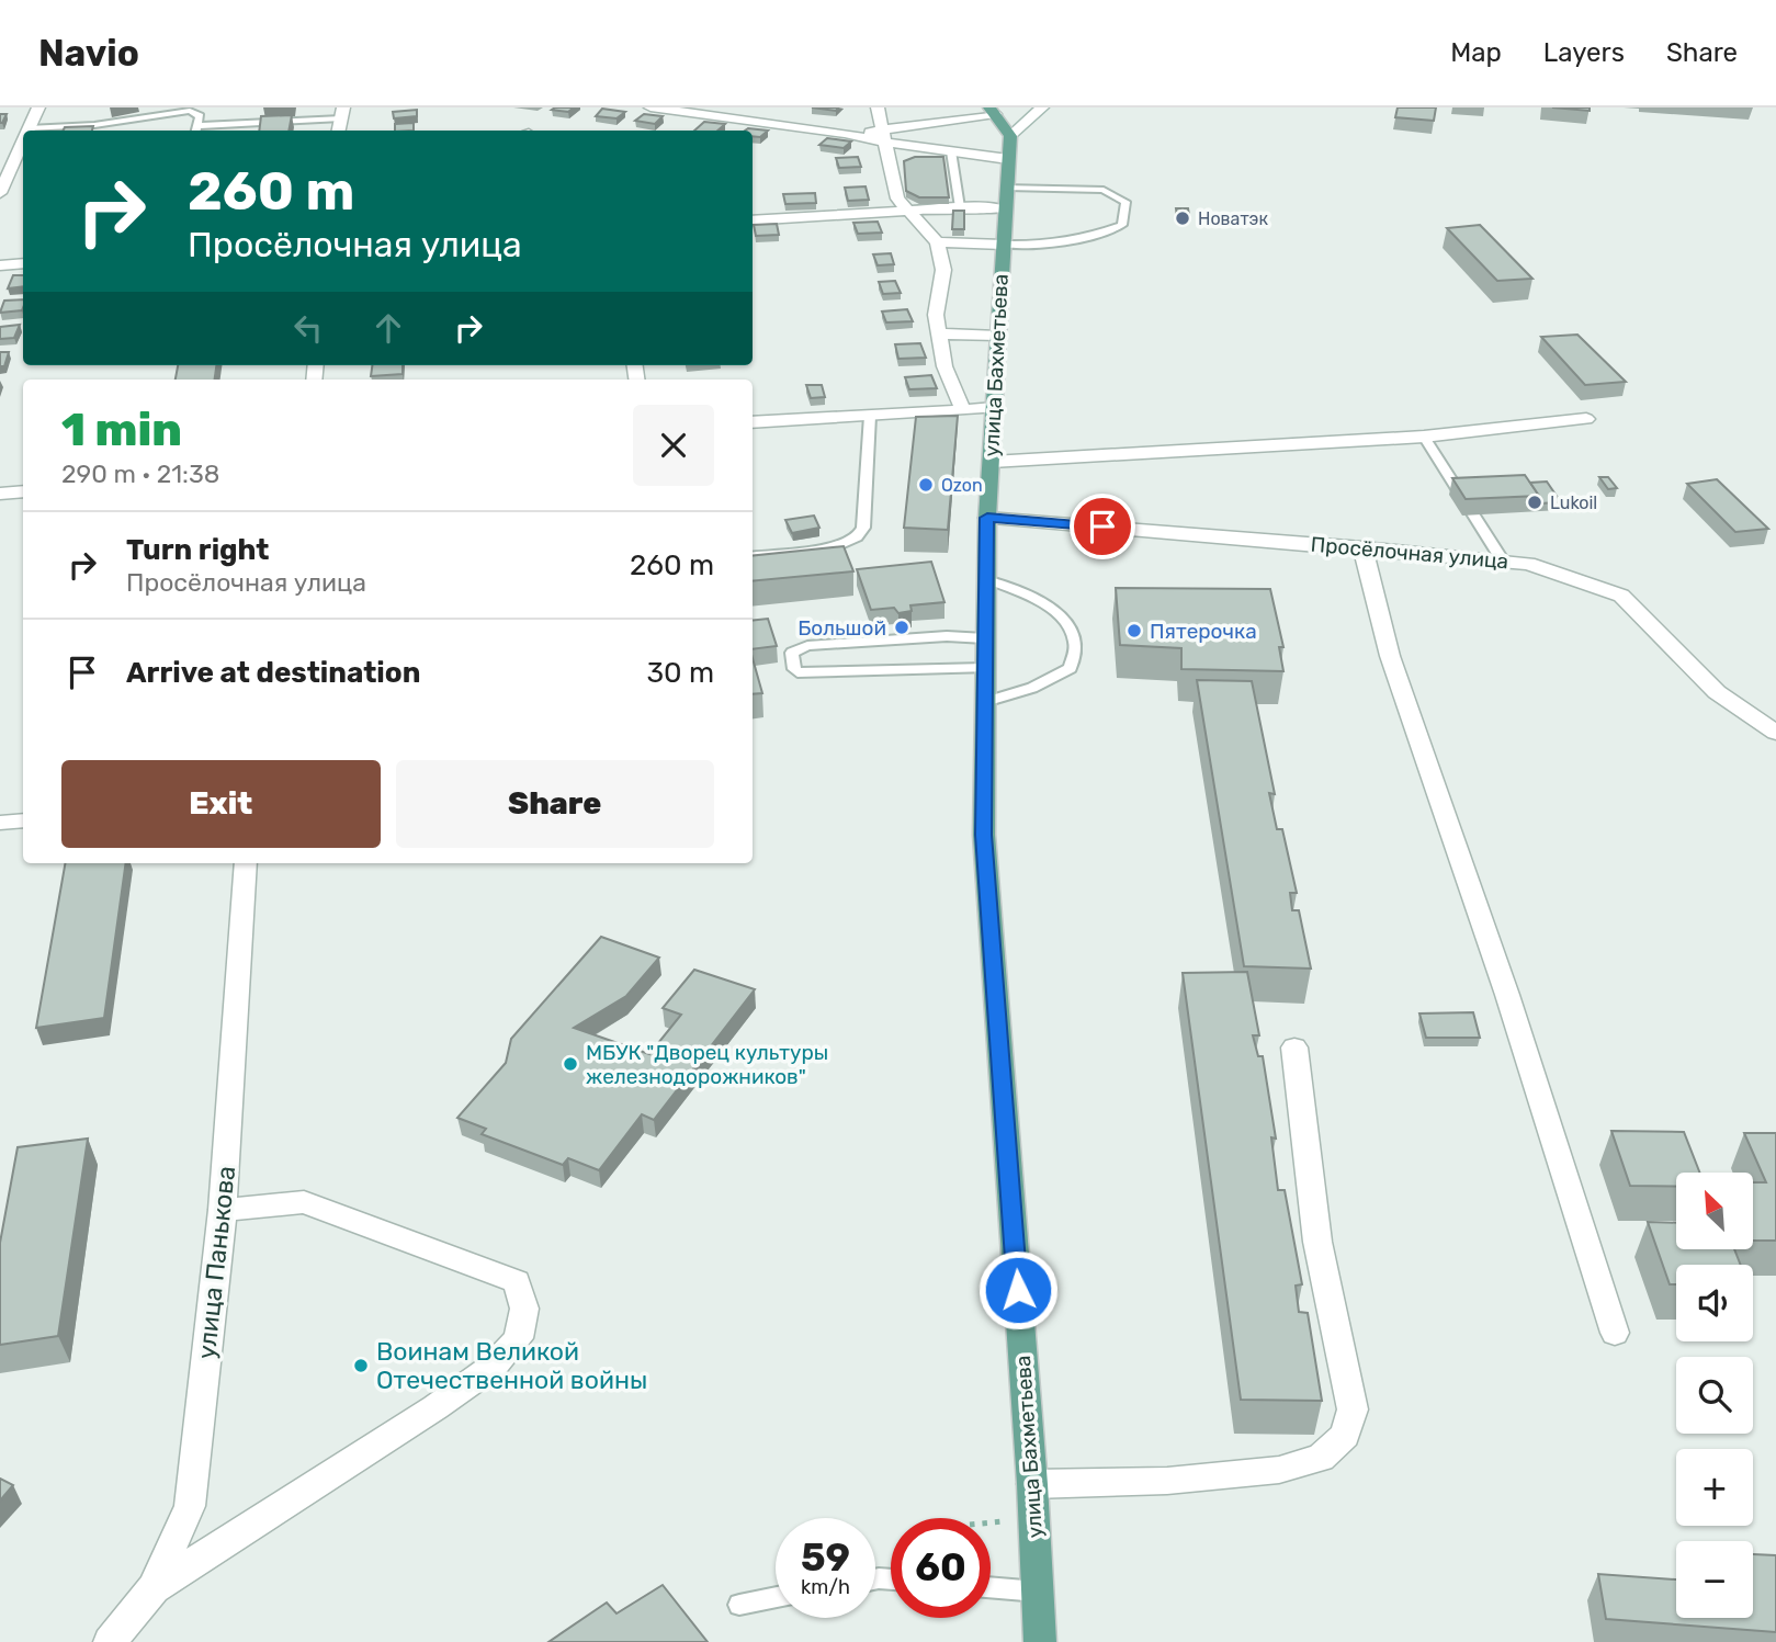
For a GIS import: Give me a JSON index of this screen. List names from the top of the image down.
{
  "streets": {
    "main road": ["улица Бахметьева"],
    "street": ["Просёлочная улица", "улица Панькова"]
  },
  "crossings": [
    ["улица Бахметьева", "Просёлочная улица"]
  ],
  "places": [
    "Новатэк",
    "Ozon",
    "Lukoil",
    "Большой",
    "Пятерочка",
    "МБУК \"Дворец культуры железнодорожников\"",
    "Воинам Великой Отечественной войны"
  ],
  "north": "top left",
  "page": {
    "header": "Navio",
    "nav": ["Map", "Layers", "Share"],
    "turn": ["260 m", "Просёлочная улица"],
    "heading": ["1 min", "290 m · 21:38"],
    "list": [
      {
        "name": "Turn right",
        "note": "Просёлочная улица",
        "value": "260 m"
      },
      {
        "name": "Arrive at destination",
        "value": "30 m"
      }
    ],
    "buttons": ["Exit", "Share"],
    "map_buttons": ["+", "−"],
    "speed": "59 km/h",
    "limit": "60"
  }
}
